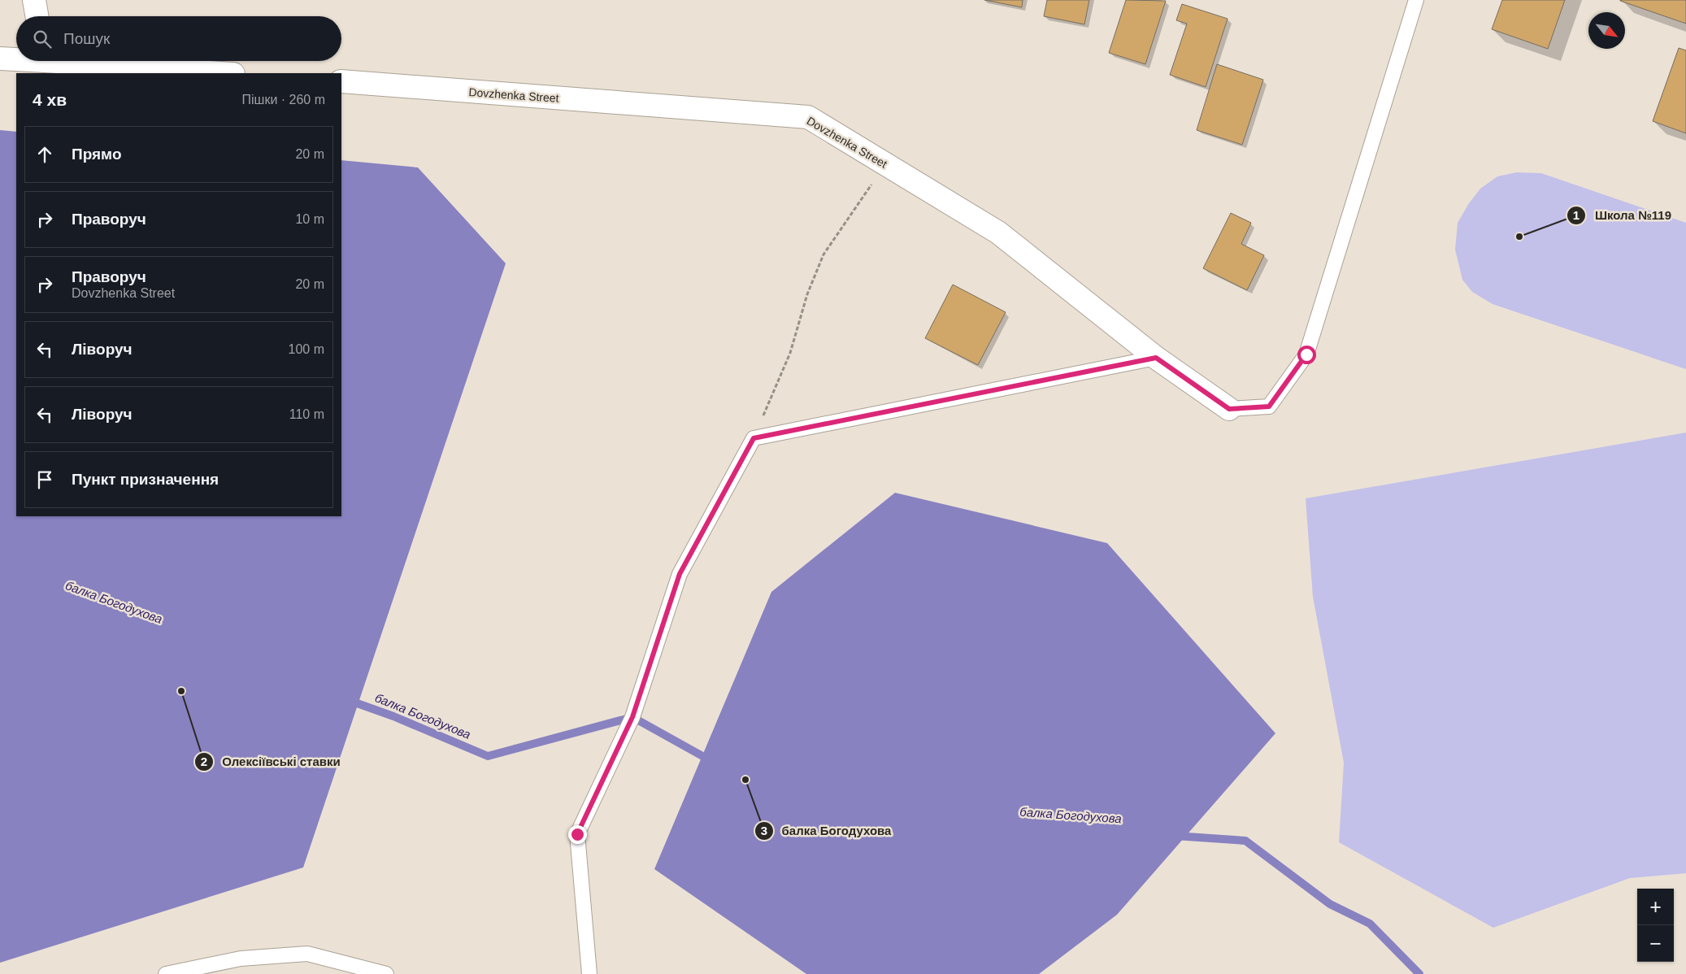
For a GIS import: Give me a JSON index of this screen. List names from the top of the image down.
{
  "streets": {
    "street": ["Dovzhenka Street"]
  },
  "water": ["балка Богодухова"],
  "places": ["Школа №119", "Олексіївські ставки", "балка Богодухова"],
  "north": "bottom right",
  "page": {
    "search": "Пошук",
    "heading": ["4 хв", "Пішки · 260 m"],
    "list": [
      ["Прямо", "20 m"],
      ["Праворуч", "10 m"],
      ["Праворуч", "Dovzhenka Street", "20 m"],
      ["Ліворуч", "100 m"],
      ["Ліворуч", "110 m"],
      "Пункт призначення"
    ],
    "map_buttons": ["+", "−"]
  }
}
